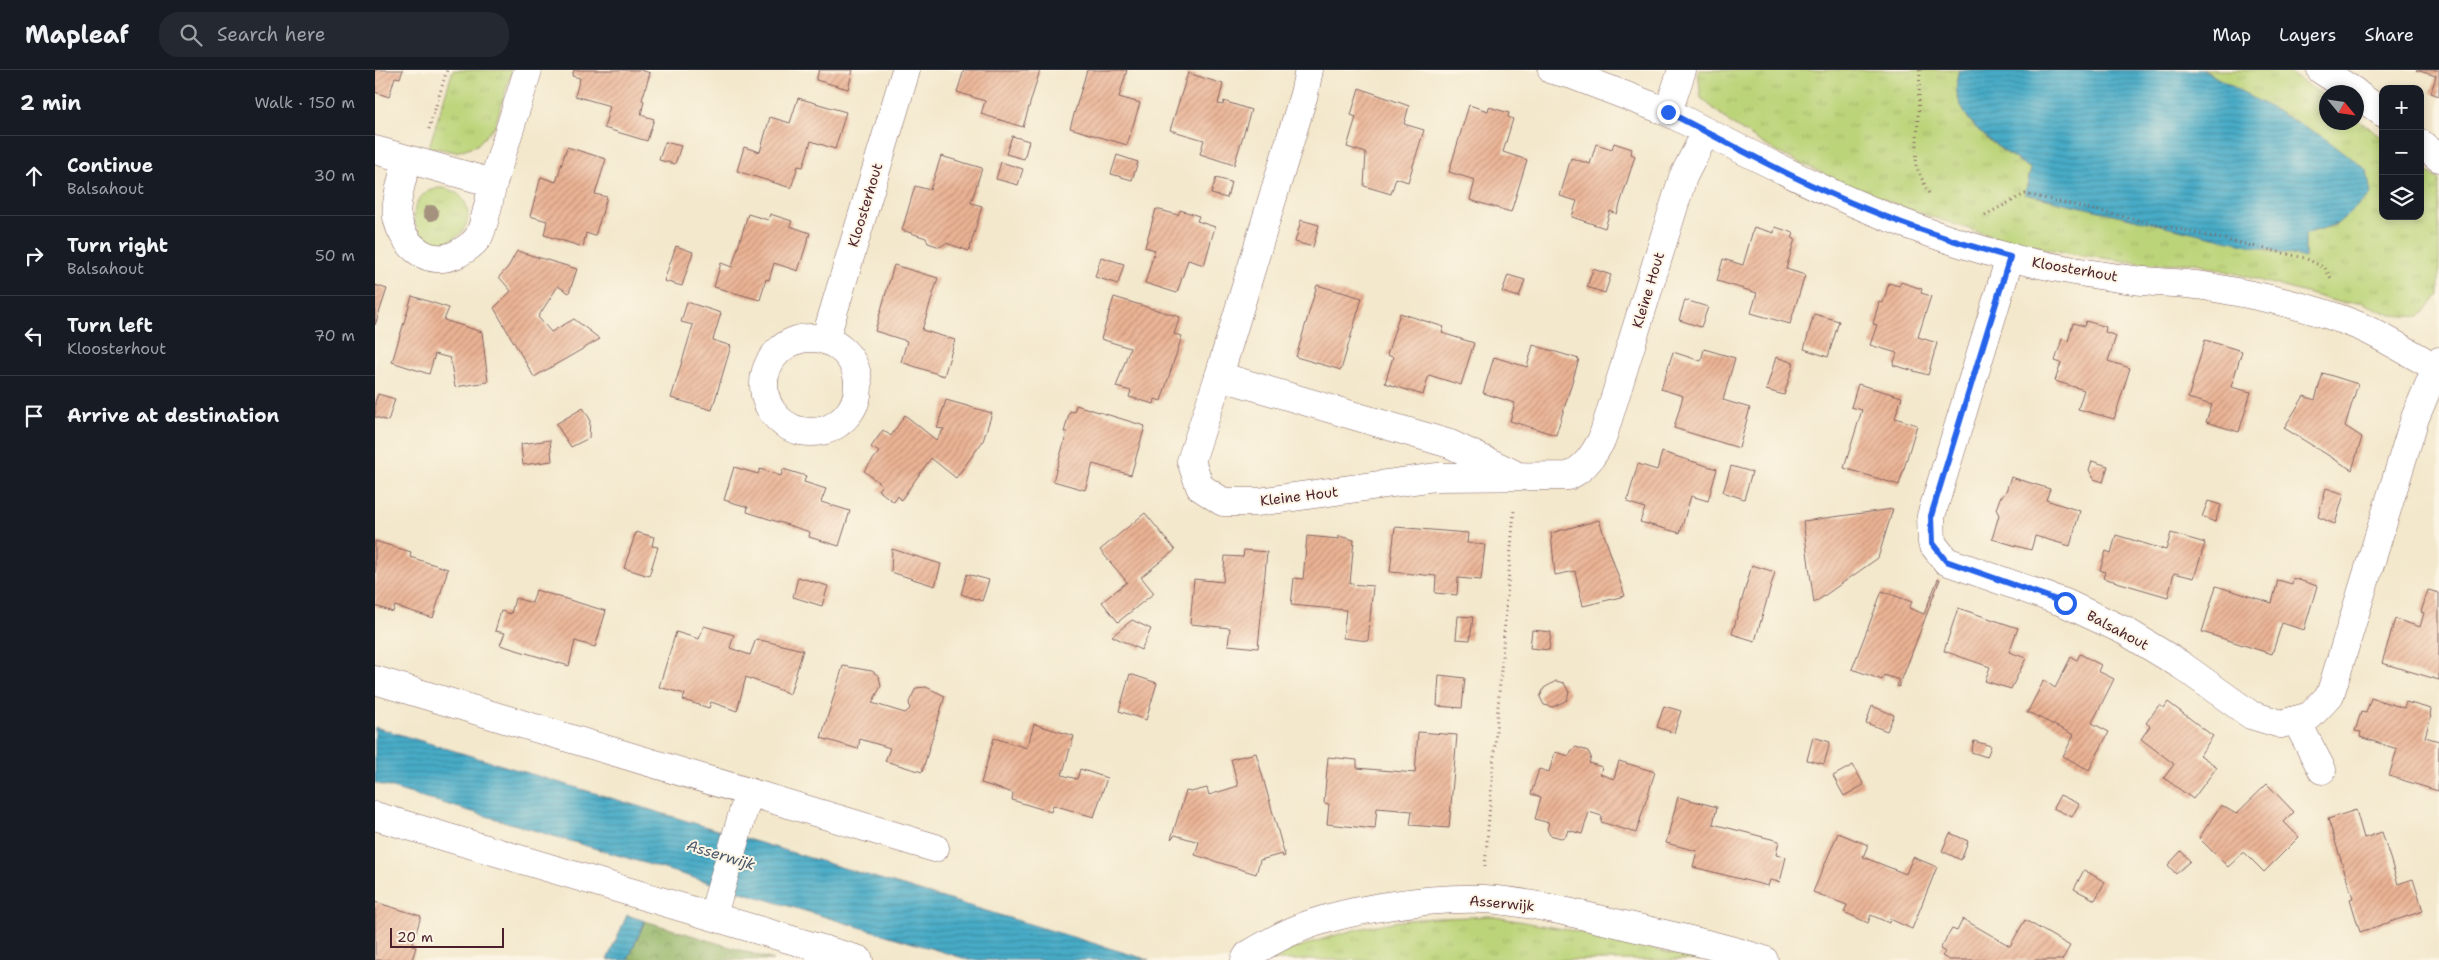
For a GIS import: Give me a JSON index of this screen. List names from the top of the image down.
{
  "streets": {
    "street": [
      "Kloosterhout",
      "Kleine Hout",
      "Balsahout",
      "Asserwijk"
    ]
  },
  "crossings": [
    ["Kloosterhout", "Kleine Hout"],
    ["Kloosterhout", "Balsahout"]
  ],
  "water": ["Asserwijk"],
  "scale_bar": "20 m",
  "north": "bottom right",
  "page": {
    "header": "Mapleaf",
    "search": "Search here",
    "nav": ["Map", "Layers", "Share"],
    "heading": ["2 min", "Walk · 150 m"],
    "map_buttons": ["+", "−"],
    "list": [
      ["Continue", "Balsahout", "30 m"],
      ["Turn right", "Balsahout", "50 m"],
      ["Turn left", "Kloosterhout", "70 m"],
      "Arrive at destination"
    ],
    "scale": "20 m"
  }
}
